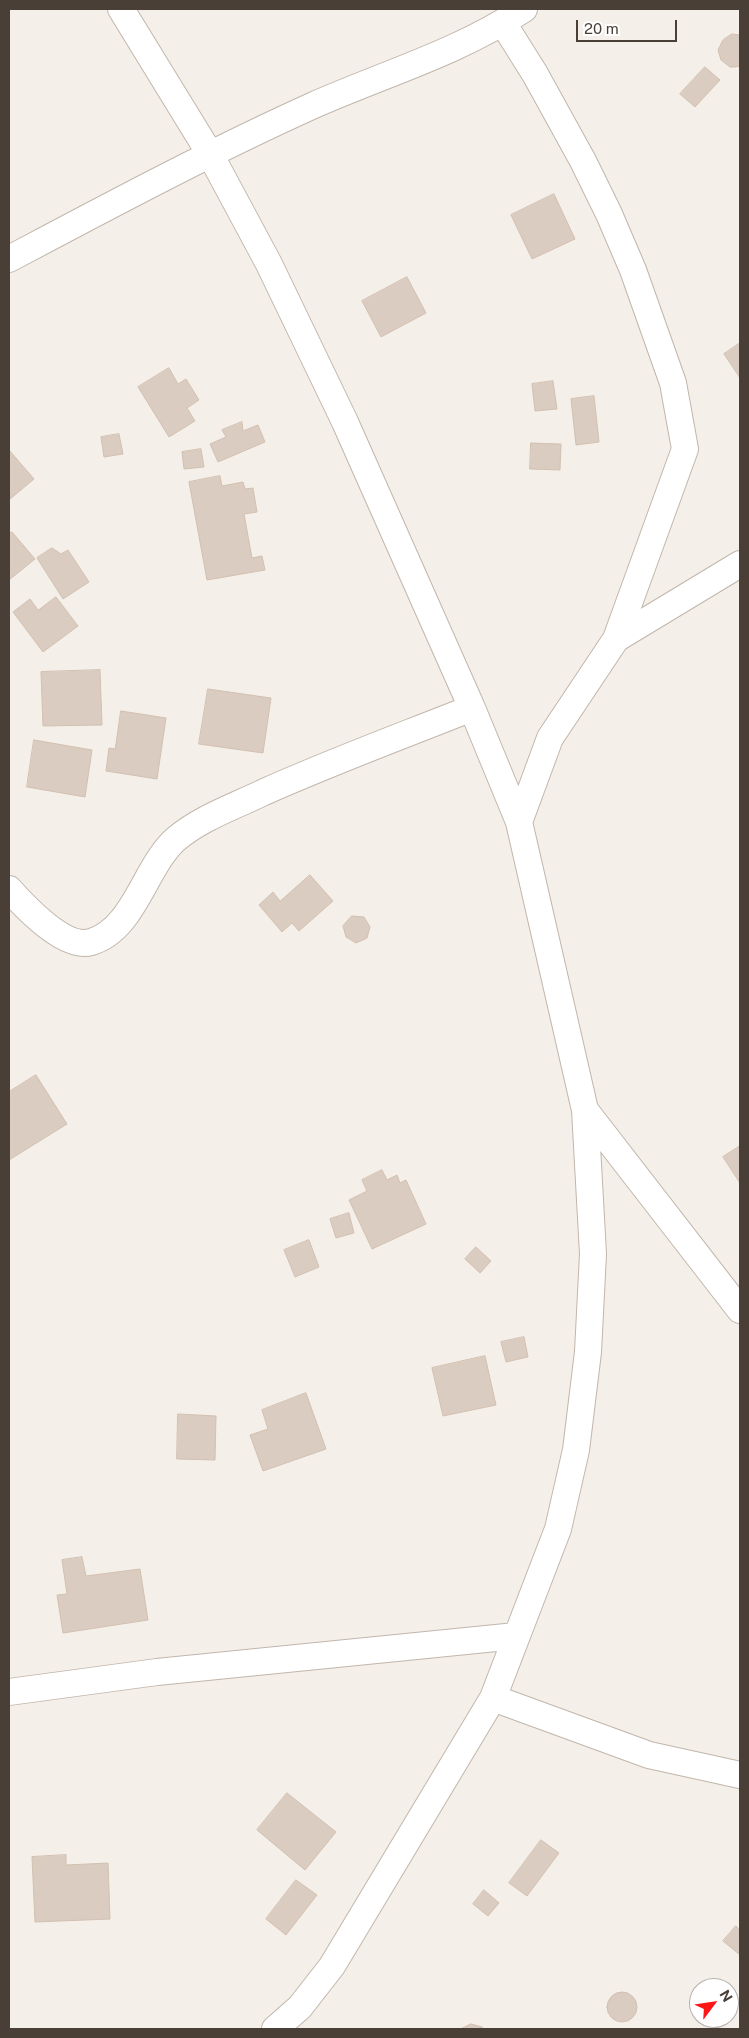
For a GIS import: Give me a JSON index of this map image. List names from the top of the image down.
{
  "scale_bar": "20 m",
  "north": "top right"
}
